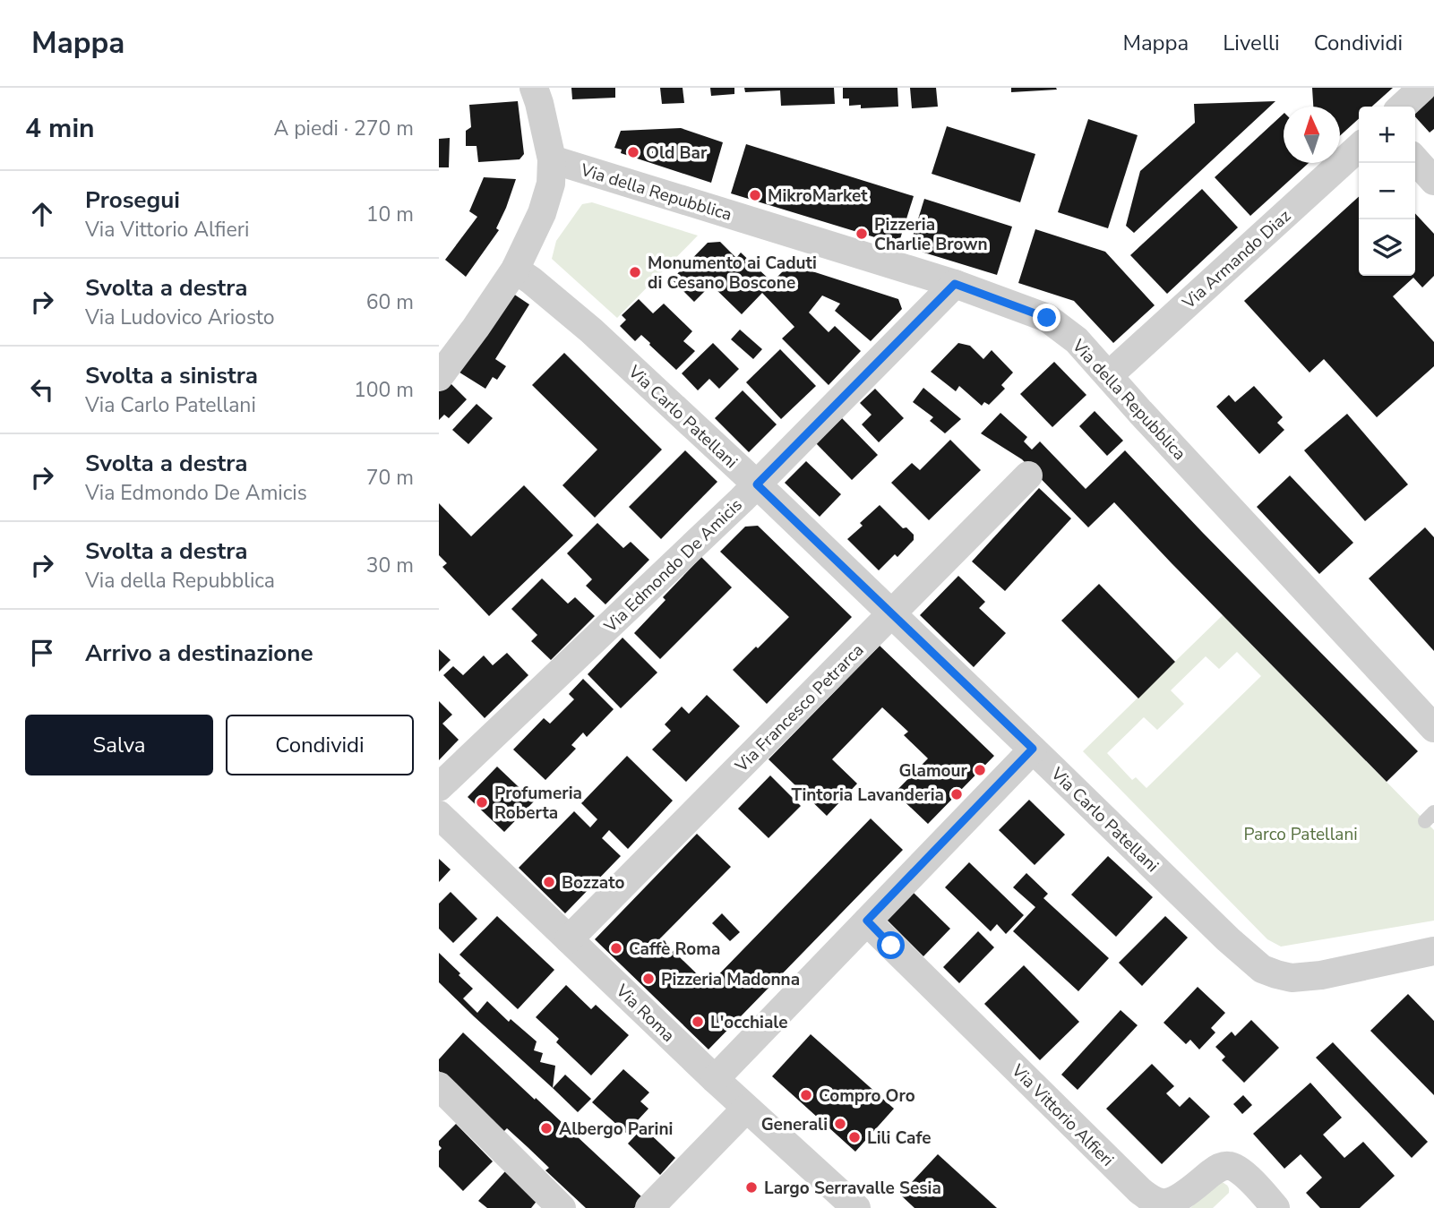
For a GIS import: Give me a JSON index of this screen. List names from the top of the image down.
{
  "streets": {
    "street": [
      "Via della Repubblica",
      "Via Armando Diaz",
      "Via Carlo Patellani",
      "Via Edmondo De Amicis",
      "Via Francesco Petrarca",
      "Via Roma",
      "Via Vittorio Alfieri"
    ]
  },
  "crossings": [
    ["Via della Repubblica", "Via Armando Diaz"],
    ["Via della Repubblica", "Via Edmondo De Amicis"],
    ["Via Carlo Patellani", "Via Edmondo De Amicis"],
    ["Via Carlo Patellani", "Via Francesco Petrarca"],
    ["Via Francesco Petrarca", "Via Roma"]
  ],
  "parks": ["Parco Patellani"],
  "places": [
    "Old Bar",
    "MikroMarket",
    "Pizzeria Charlie Brown",
    "Monumento ai Caduti di Cesano Boscone",
    "Glamour",
    "Tintoria Lavanderia",
    "Profumeria Roberta",
    "Bozzato",
    "Caffè Roma",
    "Pizzeria Madonna",
    "L'occhiale",
    "Compro Oro",
    "Generali",
    "Albergo Parini",
    "Lili Cafe",
    "Largo Serravalle Sesia"
  ],
  "north": "top",
  "page": {
    "header": "Mappa",
    "nav": ["Mappa", "Livelli", "Condividi"],
    "heading": ["4 min", "A piedi · 270 m"],
    "map_buttons": ["+", "−"],
    "list": [
      ["Prosegui", "Via Vittorio Alfieri", "10 m"],
      ["Svolta a destra", "Via Ludovico Ariosto", "60 m"],
      ["Svolta a sinistra", "Via Carlo Patellani", "100 m"],
      ["Svolta a destra", "Via Edmondo De Amicis", "70 m"],
      ["Svolta a destra", "Via della Repubblica", "30 m"],
      "Arrivo a destinazione"
    ],
    "buttons": ["Salva", "Condividi"]
  }
}
